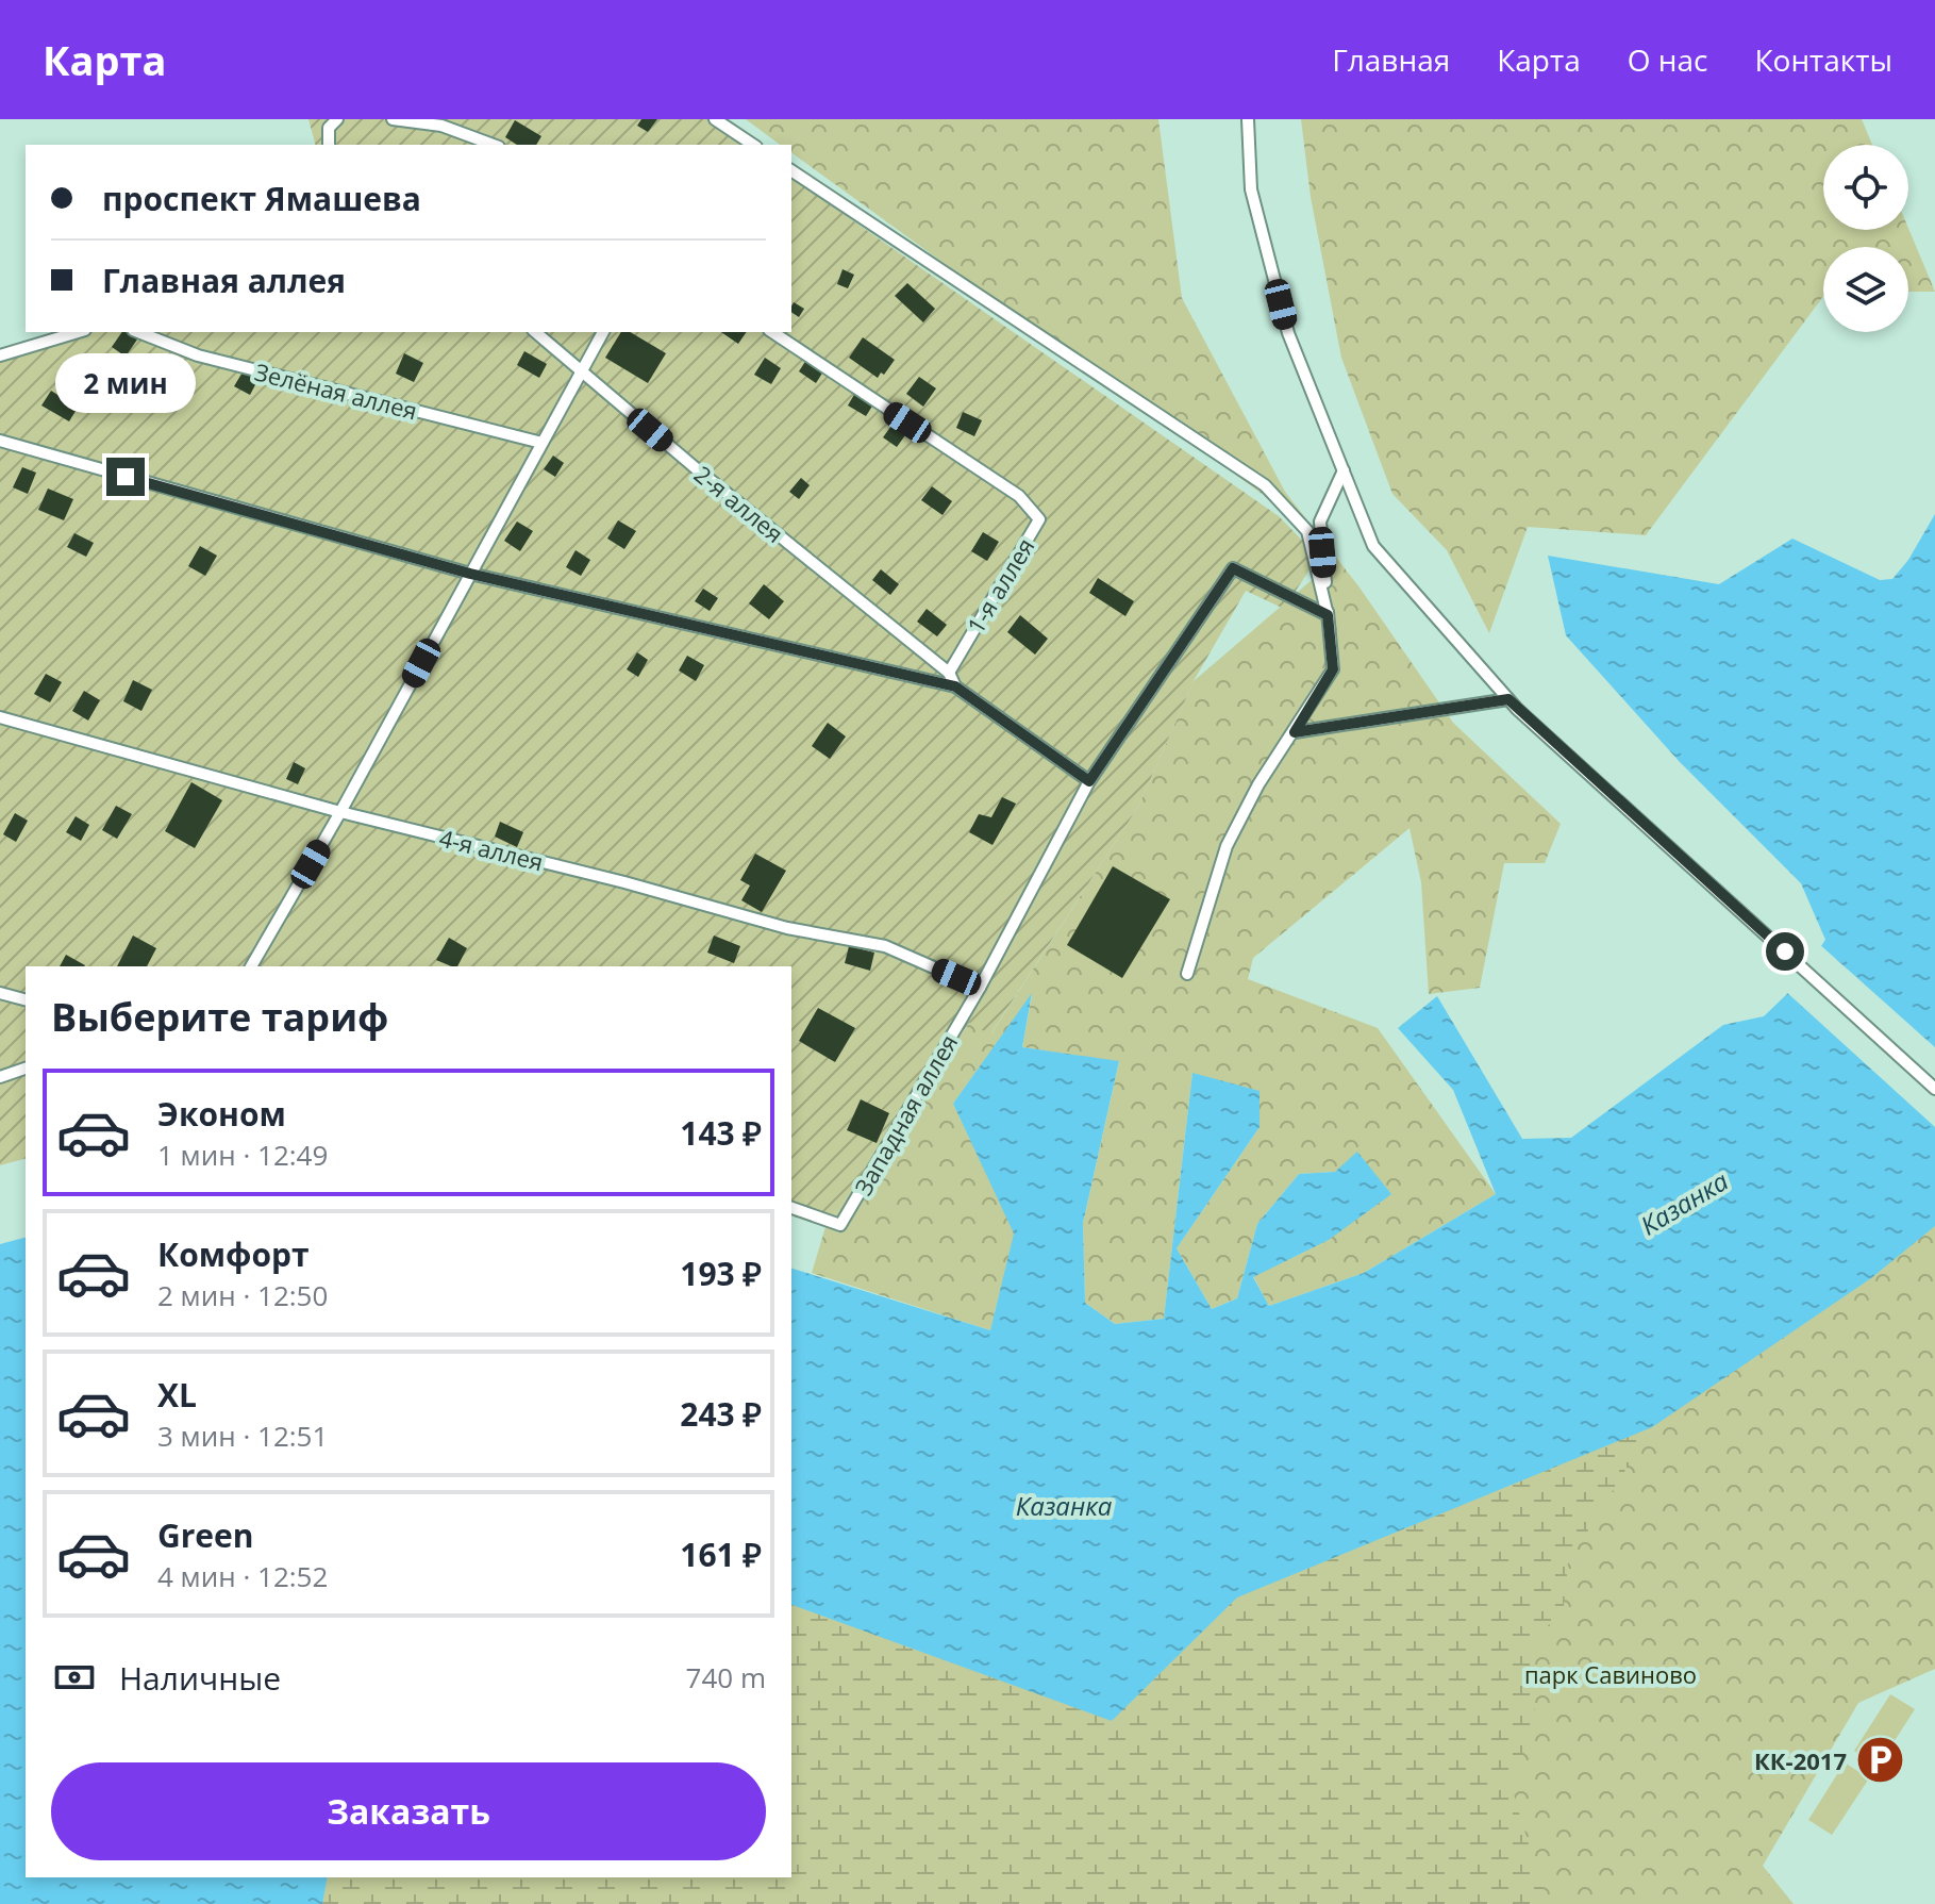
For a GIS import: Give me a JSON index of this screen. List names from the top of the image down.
{
  "streets": {
    "lane": [
      "Зелёная аллея",
      "2-я аллея",
      "1-я аллея",
      "4-я аллея",
      "Западная аллея"
    ]
  },
  "crossings": [
    ["2-я аллея", "1-я аллея"],
    ["4-я аллея", "Западная аллея"]
  ],
  "water": ["Казанка"],
  "parks": ["парк Савиново"],
  "places": {
    "parking": ["КК-2017"]
  },
  "page": {
    "header": "Карта",
    "nav": [
      "Главная",
      "Карта",
      "О нас",
      "Контакты"
    ],
    "banner": ["проспект Ямашева", "Главная аллея"],
    "bubble": "2 мин",
    "heading": "Выберите тариф",
    "list": [
      {
        "name": "Эконом",
        "note": "1 мин · 12:49",
        "value": "143 ₽"
      },
      {
        "name": "Комфорт",
        "note": "2 мин · 12:50",
        "value": "193 ₽"
      },
      {
        "name": "XL",
        "note": "3 мин · 12:51",
        "value": "243 ₽"
      },
      {
        "name": "Green",
        "note": "4 мин · 12:52",
        "value": "161 ₽"
      }
    ],
    "pay": ["Наличные", "740 m"],
    "buttons": "Заказать"
  }
}
